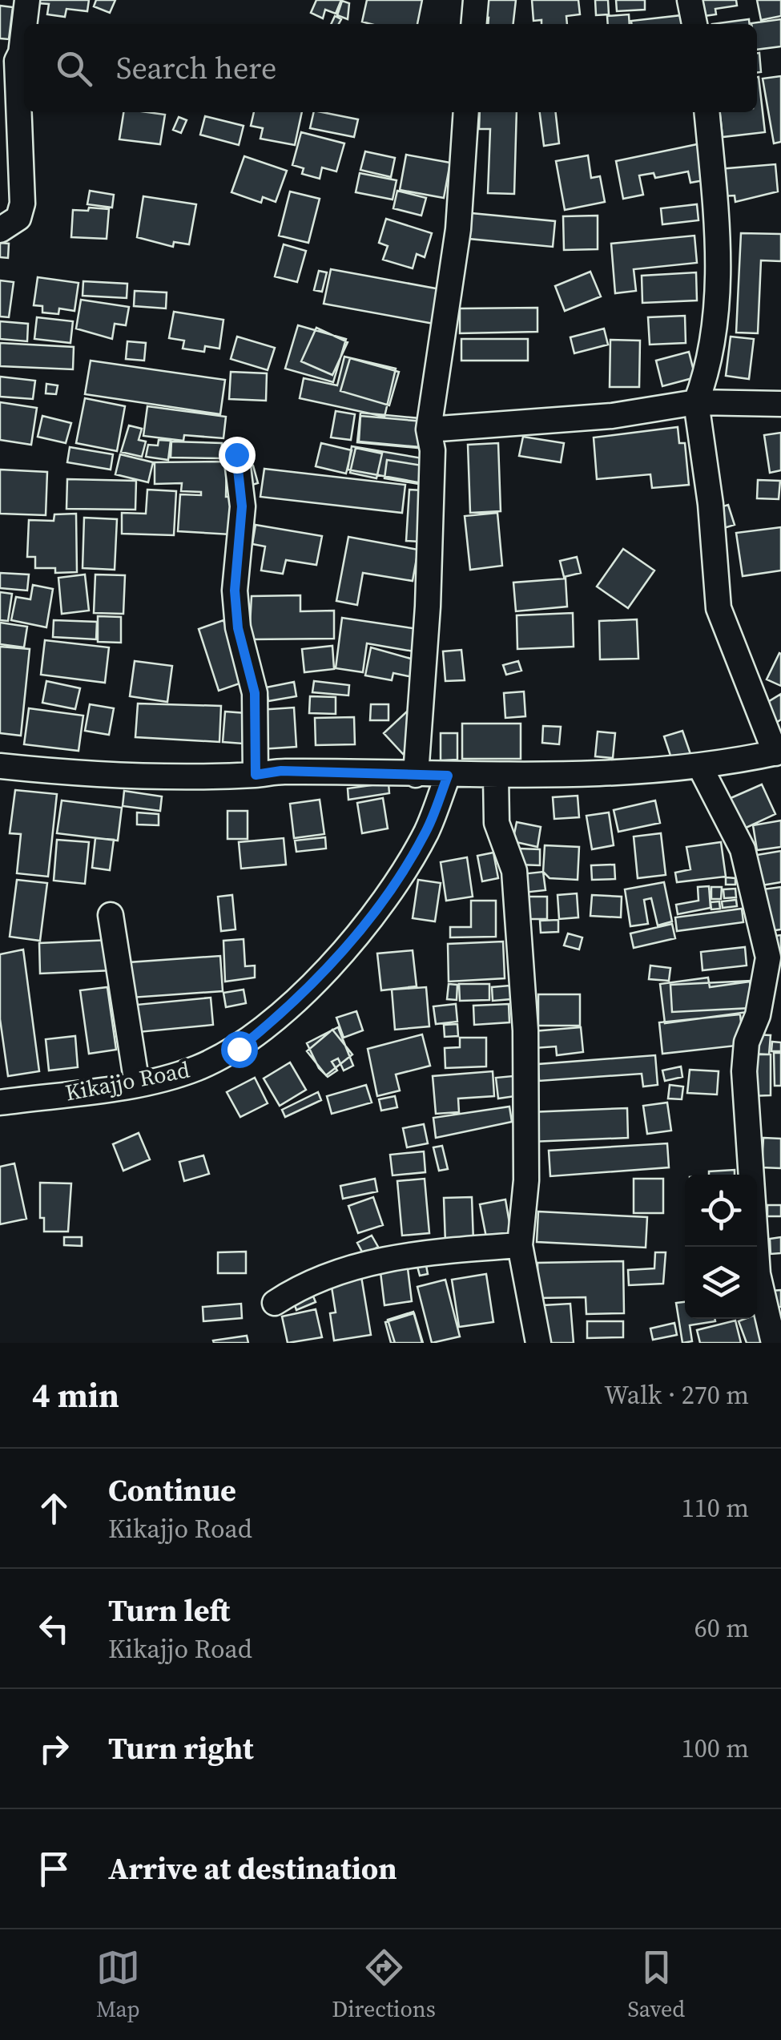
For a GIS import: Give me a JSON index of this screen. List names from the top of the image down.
{
  "streets": {
    "street": ["Kikajjo Road"]
  },
  "page": {
    "search": "Search here",
    "heading": ["4 min", "Walk · 270 m"],
    "list": [
      ["Continue", "Kikajjo Road", "110 m"],
      ["Turn left", "Kikajjo Road", "60 m"],
      ["Turn right", "100 m"],
      "Arrive at destination"
    ],
    "nav": ["Map", "Directions", "Saved"]
  }
}
